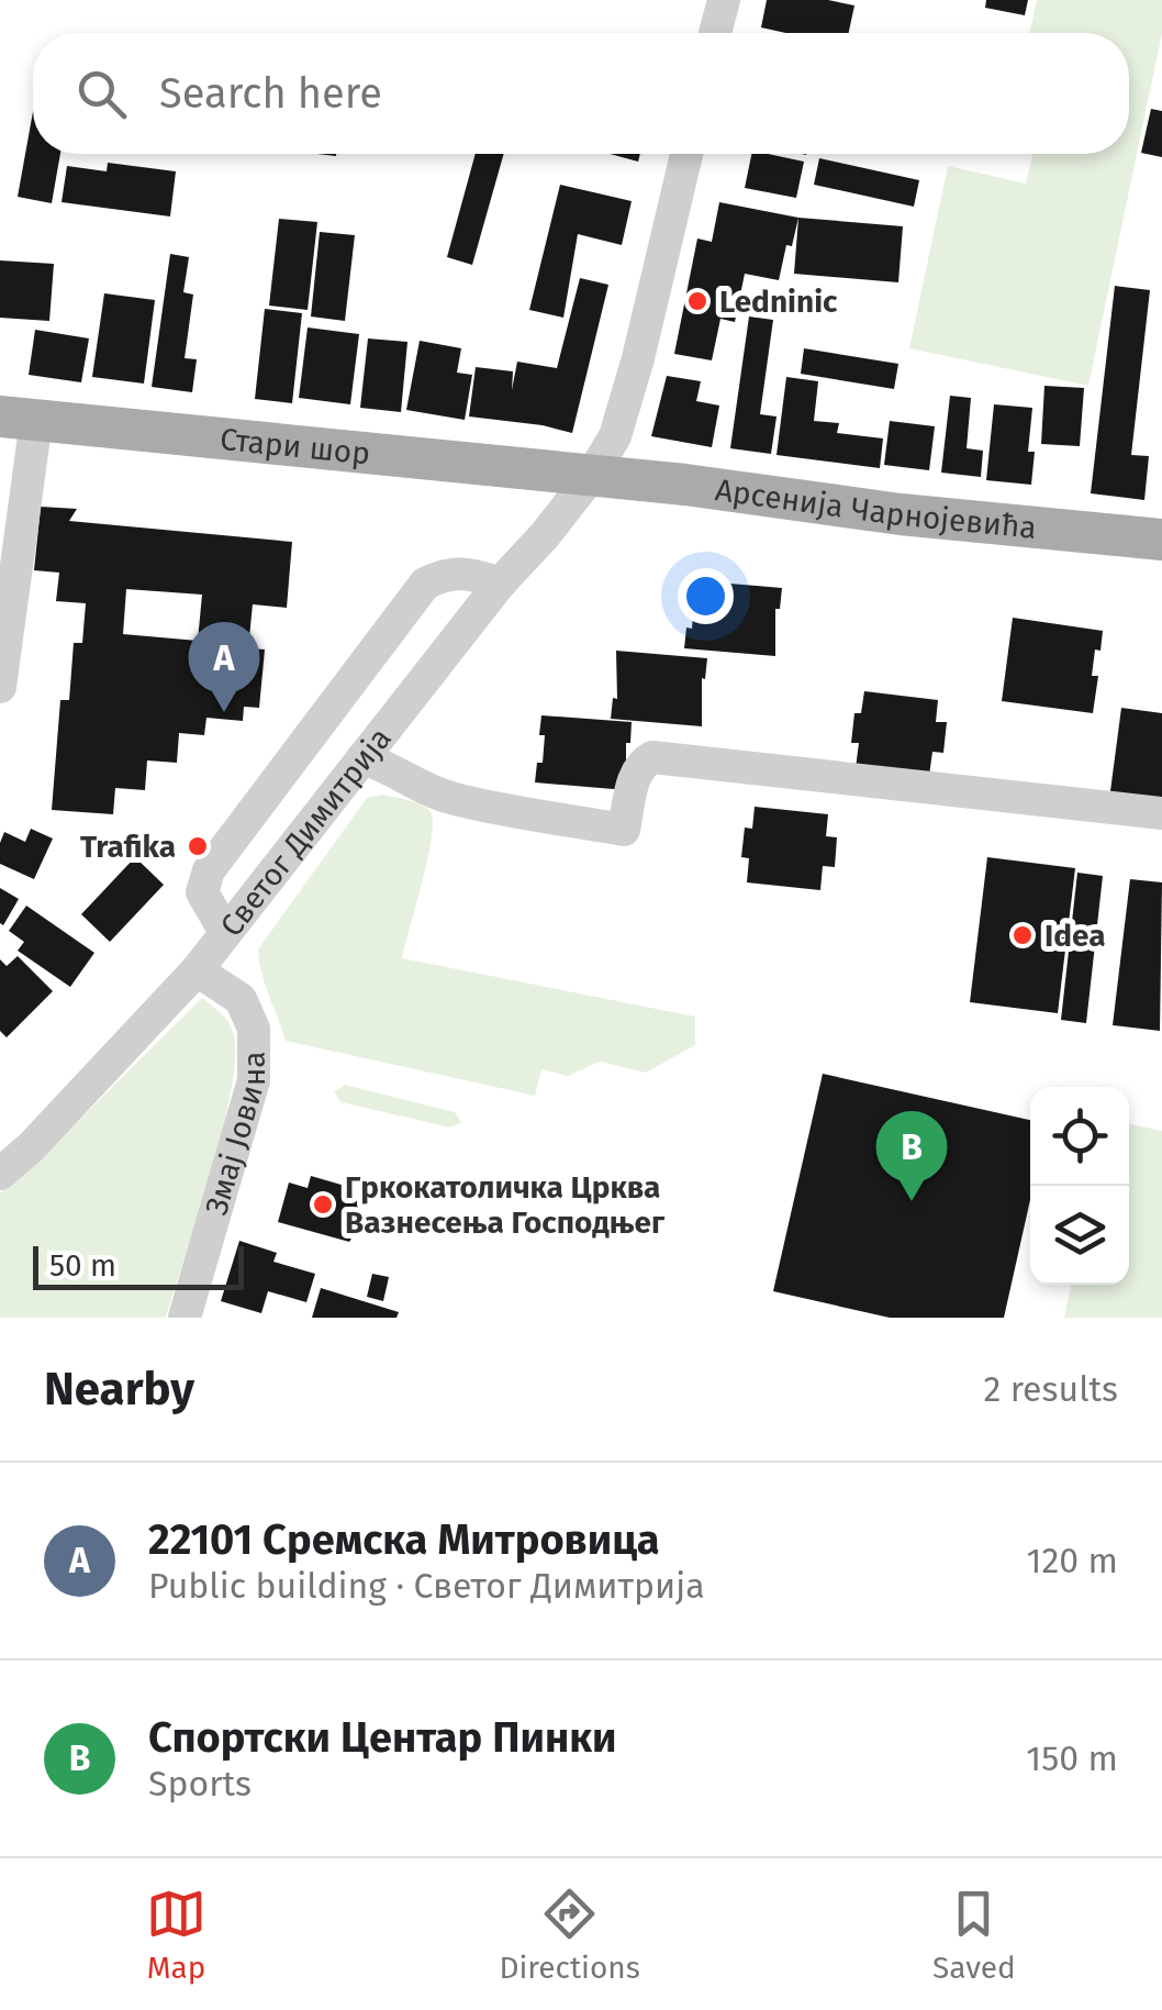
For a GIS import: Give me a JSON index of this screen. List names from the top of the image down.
{
  "streets": {
    "main road": ["Стари шор", "Арсенија Чарнојевића"],
    "street": ["Светог Димитрија", "Змај Јовина"]
  },
  "crossings": [
    ["Стари шор", "Арсенија Чарнојевића"],
    ["Стари шор", "Светог Димитрија"],
    ["Арсенија Чарнојевића", "Светог Димитрија"],
    ["Светог Димитрија", "Змај Јовина"]
  ],
  "places": [
    "Ledninic",
    "Trafika",
    "Idea",
    "Гркокатоличка Црква Вазнесења Господњег"
  ],
  "scale_bar": "50 m",
  "page": {
    "search": "Search here",
    "pins": ["A", "B"],
    "scale": "50 m",
    "heading": ["Nearby", "2 results"],
    "list": [
      {
        "mark": "A",
        "name": "22101 Сремска Митровица",
        "note": "Public building · Светог Димитрија",
        "value": "120 m"
      },
      {
        "mark": "B",
        "name": "Спортски Центар Пинки",
        "note": "Sports",
        "value": "150 m"
      }
    ],
    "nav": ["Map", "Directions", "Saved"]
  }
}
